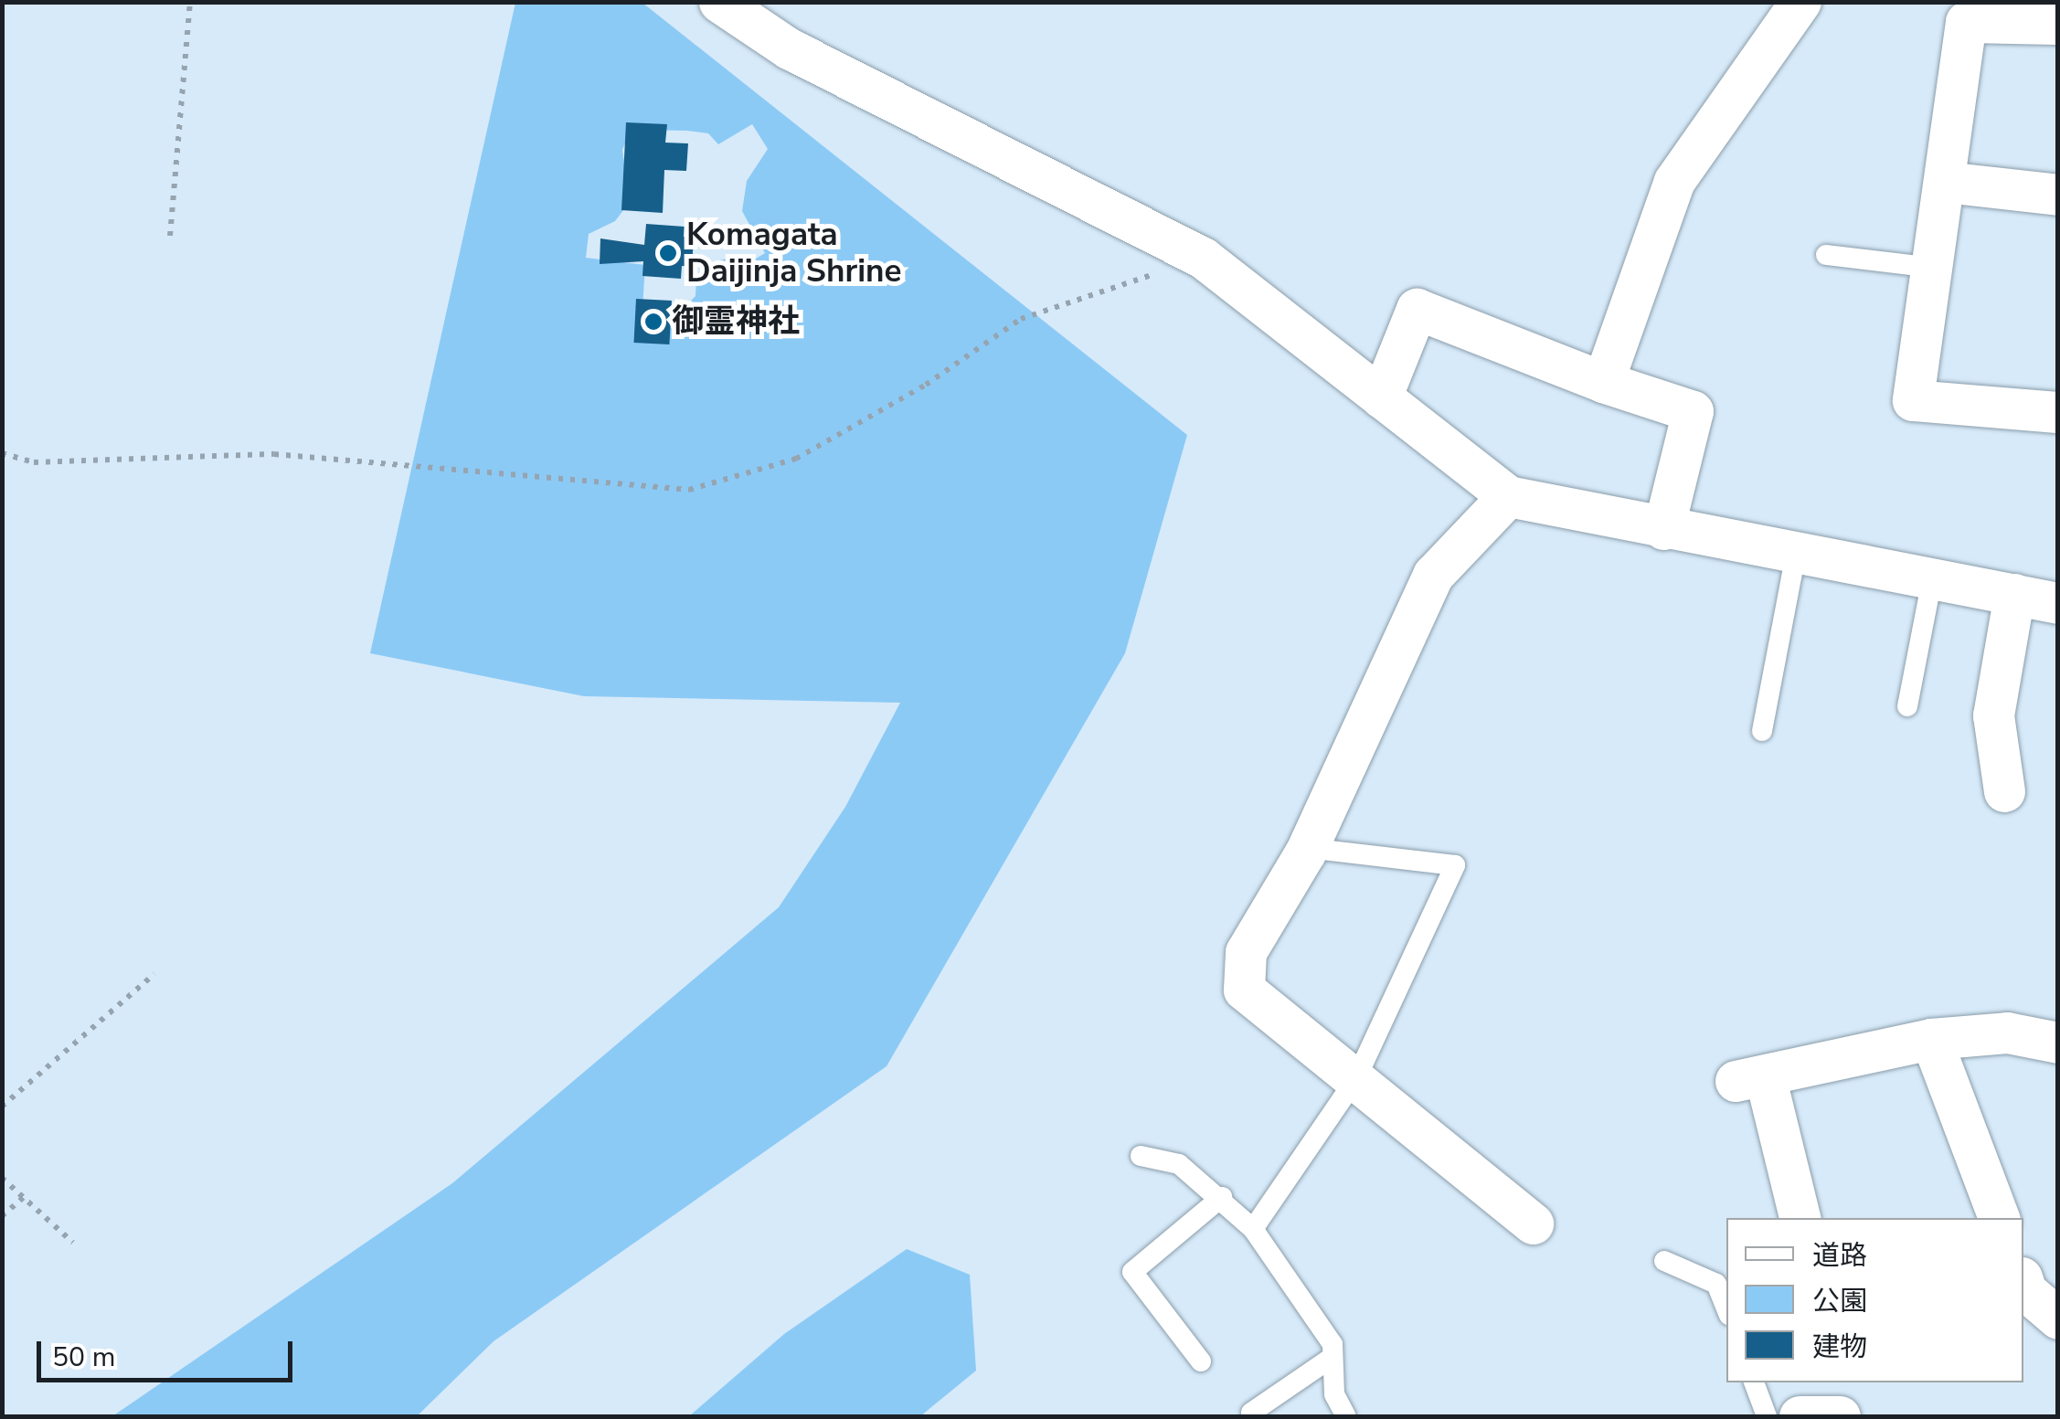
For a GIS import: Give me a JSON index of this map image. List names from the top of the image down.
{
  "places": ["Komagata Daijinja Shrine", "御霊神社"],
  "legend": ["道路", "公園", "建物"],
  "scale_bar": "50 m"
}
